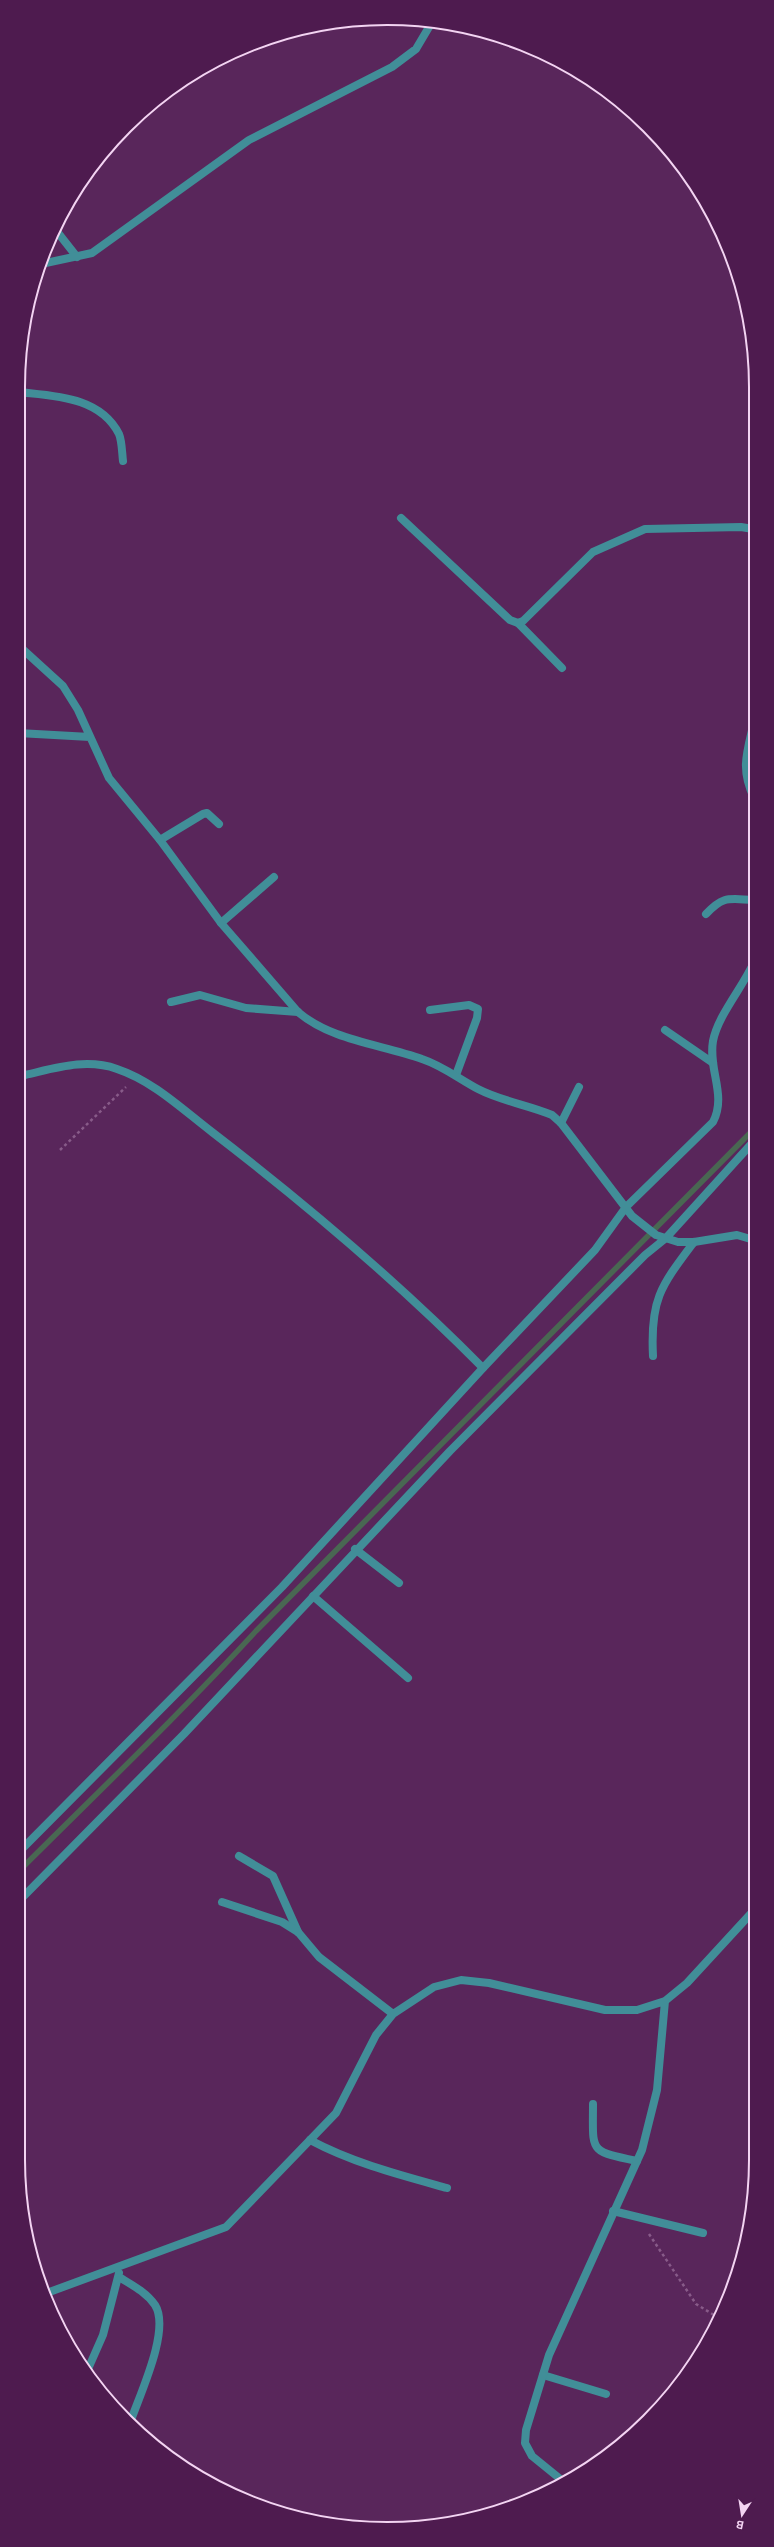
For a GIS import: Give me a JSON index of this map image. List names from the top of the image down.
{
  "north": "bottom"
}
